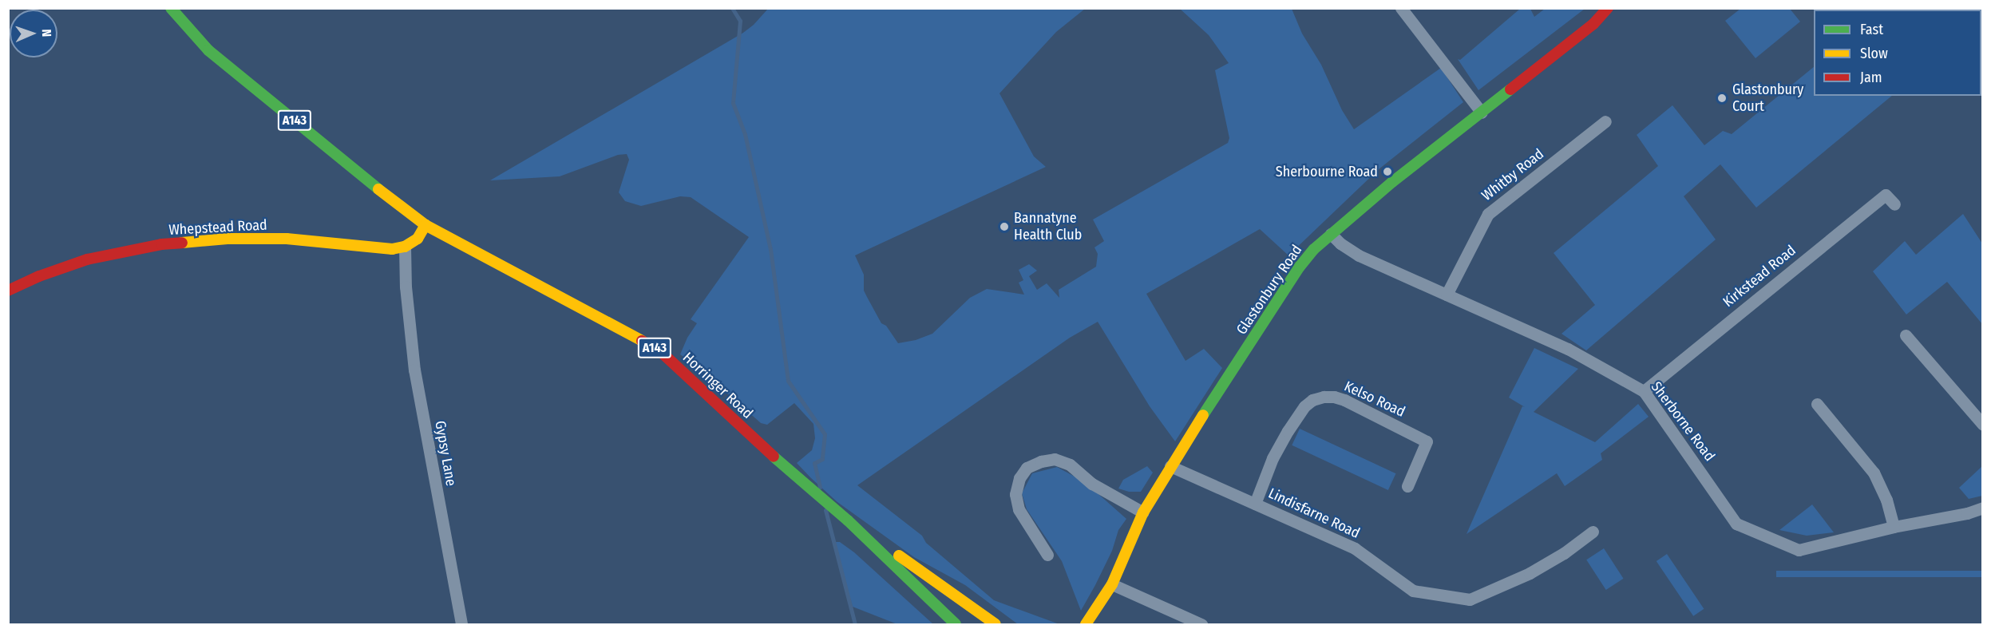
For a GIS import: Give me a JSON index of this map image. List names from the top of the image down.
{
  "streets": {
    "main road": [
      "A143",
      "Whepstead Road",
      "Glastonbury Road",
      "Horringer Road"
    ],
    "street": [
      "Whitby Road",
      "Kirkstead Road",
      "Kelso Road",
      "Sherborne Road",
      "Gypsy Lane",
      "Lindisfarne Road"
    ]
  },
  "crossings": [
    ["A143", "Horringer Road"],
    ["Whitby Road", "Sherborne Road"],
    ["Whepstead Road", "Gypsy Lane"],
    ["Kirkstead Road", "Sherborne Road"],
    ["Glastonbury Road", "Sherborne Road"],
    ["Glastonbury Road", "Lindisfarne Road"],
    ["Kelso Road", "Lindisfarne Road"]
  ],
  "places": ["Glastonbury Court", "Sherbourne Road", "Bannatyne Health Club"],
  "legend": ["Fast", "Slow", "Jam"],
  "north": "right"
}
